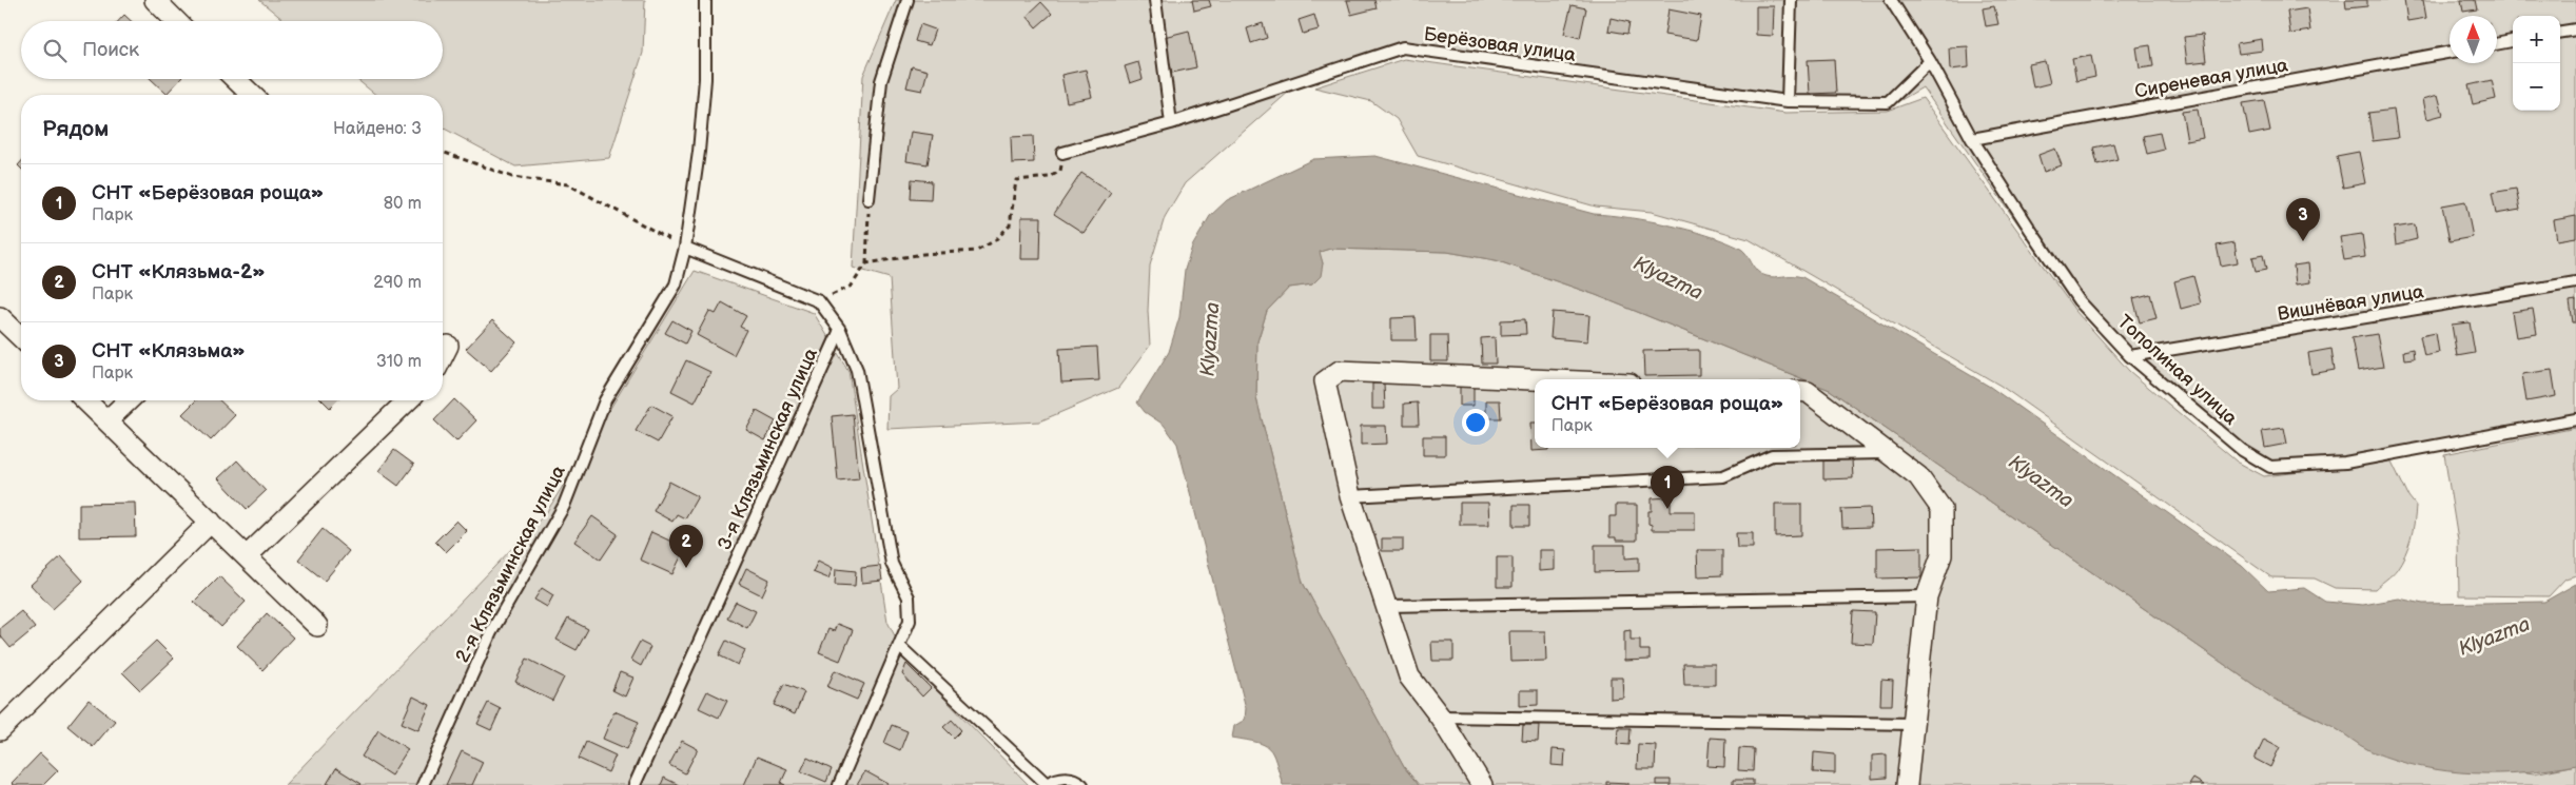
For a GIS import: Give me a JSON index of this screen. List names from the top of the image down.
{
  "streets": {
    "lane": [
      "Берёзовая улица",
      "Сиреневая улица",
      "Вишнёвая улица",
      "Тополиная улица",
      "3-я Клязьминская улица",
      "2-я Клязьминская улица"
    ]
  },
  "crossings": [
    ["Берёзовая улица", "Тополиная улица"],
    ["Сиреневая улица", "Тополиная улица"],
    ["Вишнёвая улица", "Тополиная улица"]
  ],
  "water": ["Klyazma"],
  "north": "top",
  "page": {
    "map_buttons": ["+", "−"],
    "search": "Поиск",
    "heading": ["Рядом", "Найдено: 3"],
    "list": [
      {
        "mark": "1",
        "name": "СНТ «Берёзовая роща»",
        "note": "Парк",
        "value": "80 m"
      },
      {
        "mark": "2",
        "name": "СНТ «Клязьма-2»",
        "note": "Парк",
        "value": "290 m"
      },
      {
        "mark": "3",
        "name": "СНТ «Клязьма»",
        "note": "Парк",
        "value": "310 m"
      }
    ],
    "pins": ["3", "1", "2"],
    "popup": ["СНТ «Берёзовая роща»", "Парк"]
  }
}
